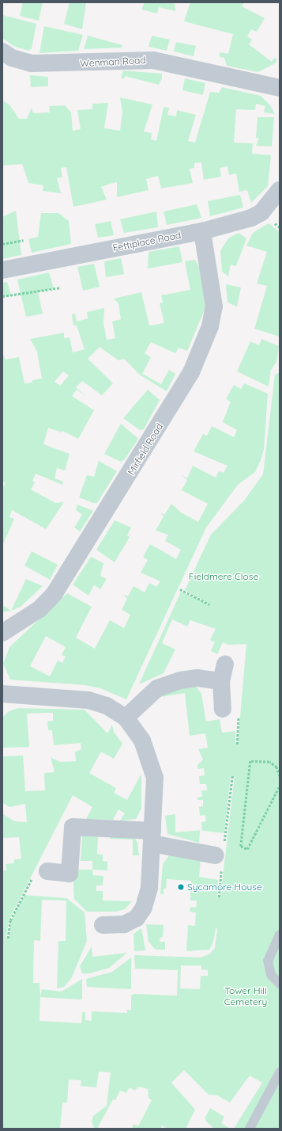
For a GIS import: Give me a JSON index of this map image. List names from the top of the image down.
{
  "streets": {
    "street": ["Wenman Road", "Fettiplace Road", "Mirfield Road"]
  },
  "crossings": [
    ["Fettiplace Road", "Mirfield Road"]
  ],
  "parks": ["Fieldmere Close", "Tower Hill Cemetery"],
  "places": ["Sycamore House"]
}
